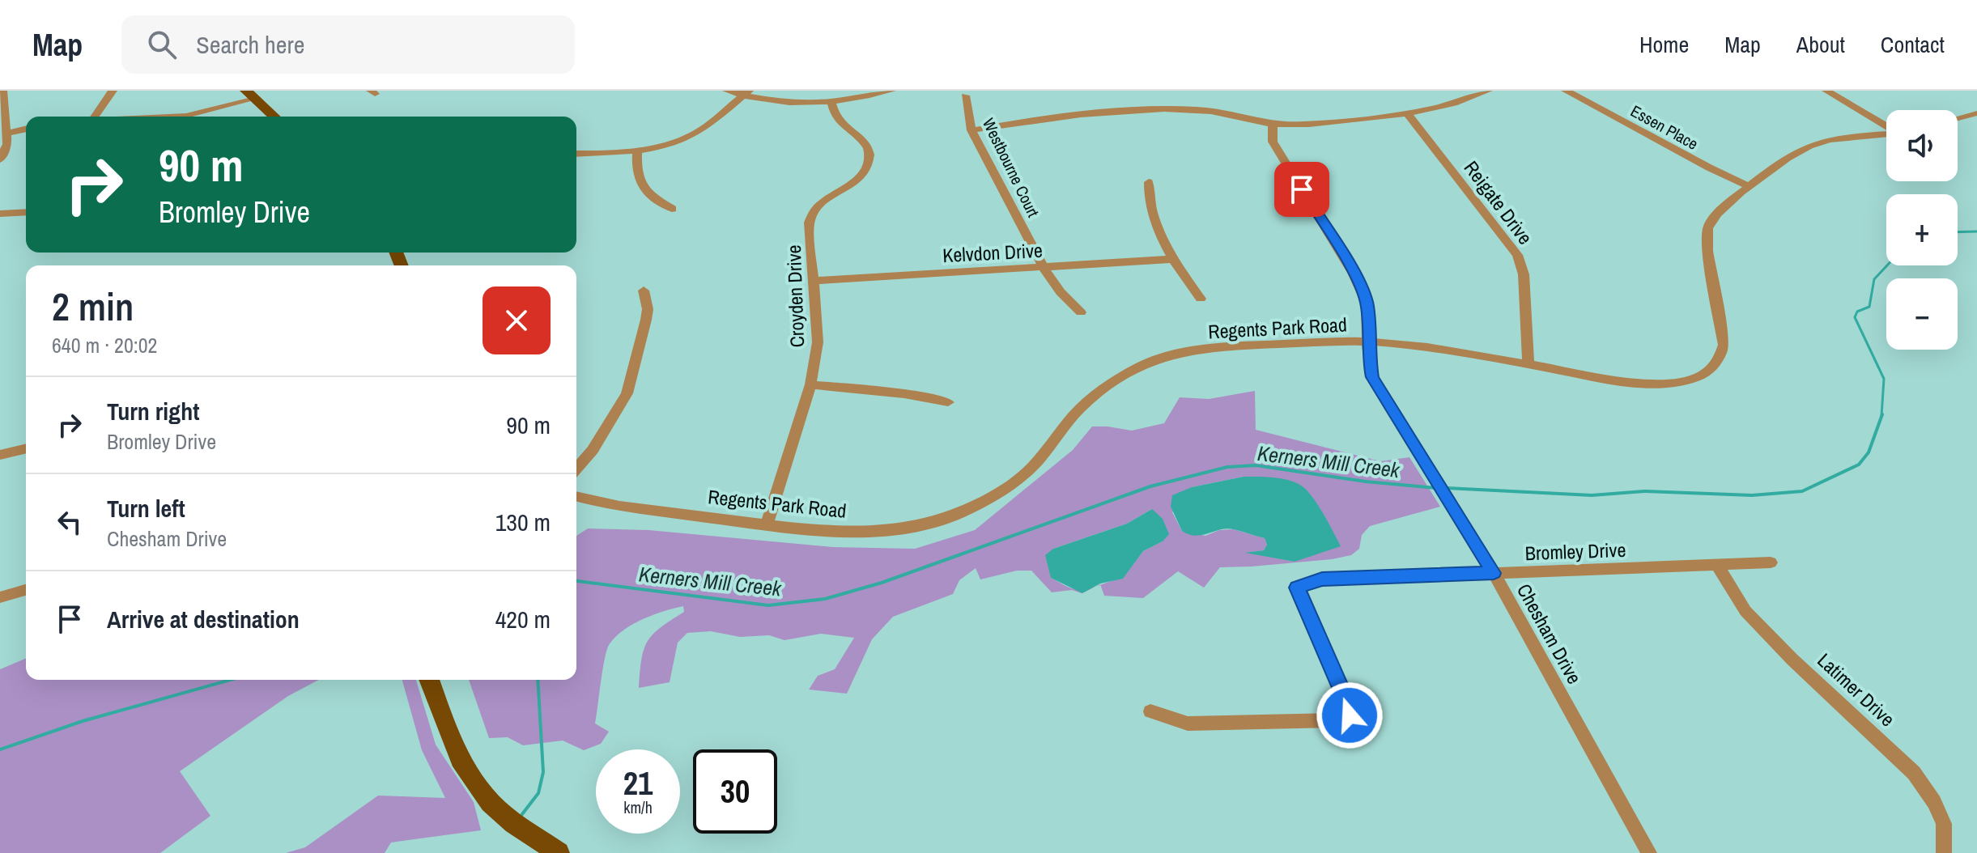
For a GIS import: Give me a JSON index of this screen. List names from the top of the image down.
{
  "streets": {
    "street": [
      "Essen Place",
      "Westbourne Court",
      "Reigate Drive",
      "Kelvdon Drive",
      "Croyden Drive",
      "Regents Park Road",
      "Bromley Drive",
      "Chesham Drive",
      "Latimer Drive"
    ]
  },
  "crossings": [
    ["Essen Place", "Regents Park Road"],
    ["Westbourne Court", "Kelvdon Drive"],
    ["Reigate Drive", "Regents Park Road"],
    ["Kelvdon Drive", "Croyden Drive"],
    ["Croyden Drive", "Regents Park Road"],
    ["Regents Park Road", "Chesham Drive"],
    ["Bromley Drive", "Chesham Drive"],
    ["Bromley Drive", "Latimer Drive"]
  ],
  "water": ["Kerners Mill Creek"],
  "page": {
    "header": "Map",
    "search": "Search here",
    "nav": [
      "Home",
      "Map",
      "About",
      "Contact"
    ],
    "map_buttons": ["+", "−"],
    "turn": ["90 m", "Bromley Drive"],
    "heading": ["2 min", "640 m · 20:02"],
    "list": [
      {
        "name": "Turn right",
        "note": "Bromley Drive",
        "value": "90 m"
      },
      {
        "name": "Turn left",
        "note": "Chesham Drive",
        "value": "130 m"
      },
      {
        "name": "Arrive at destination",
        "value": "420 m"
      }
    ],
    "speed": "21 km/h",
    "limit": "30"
  }
}
